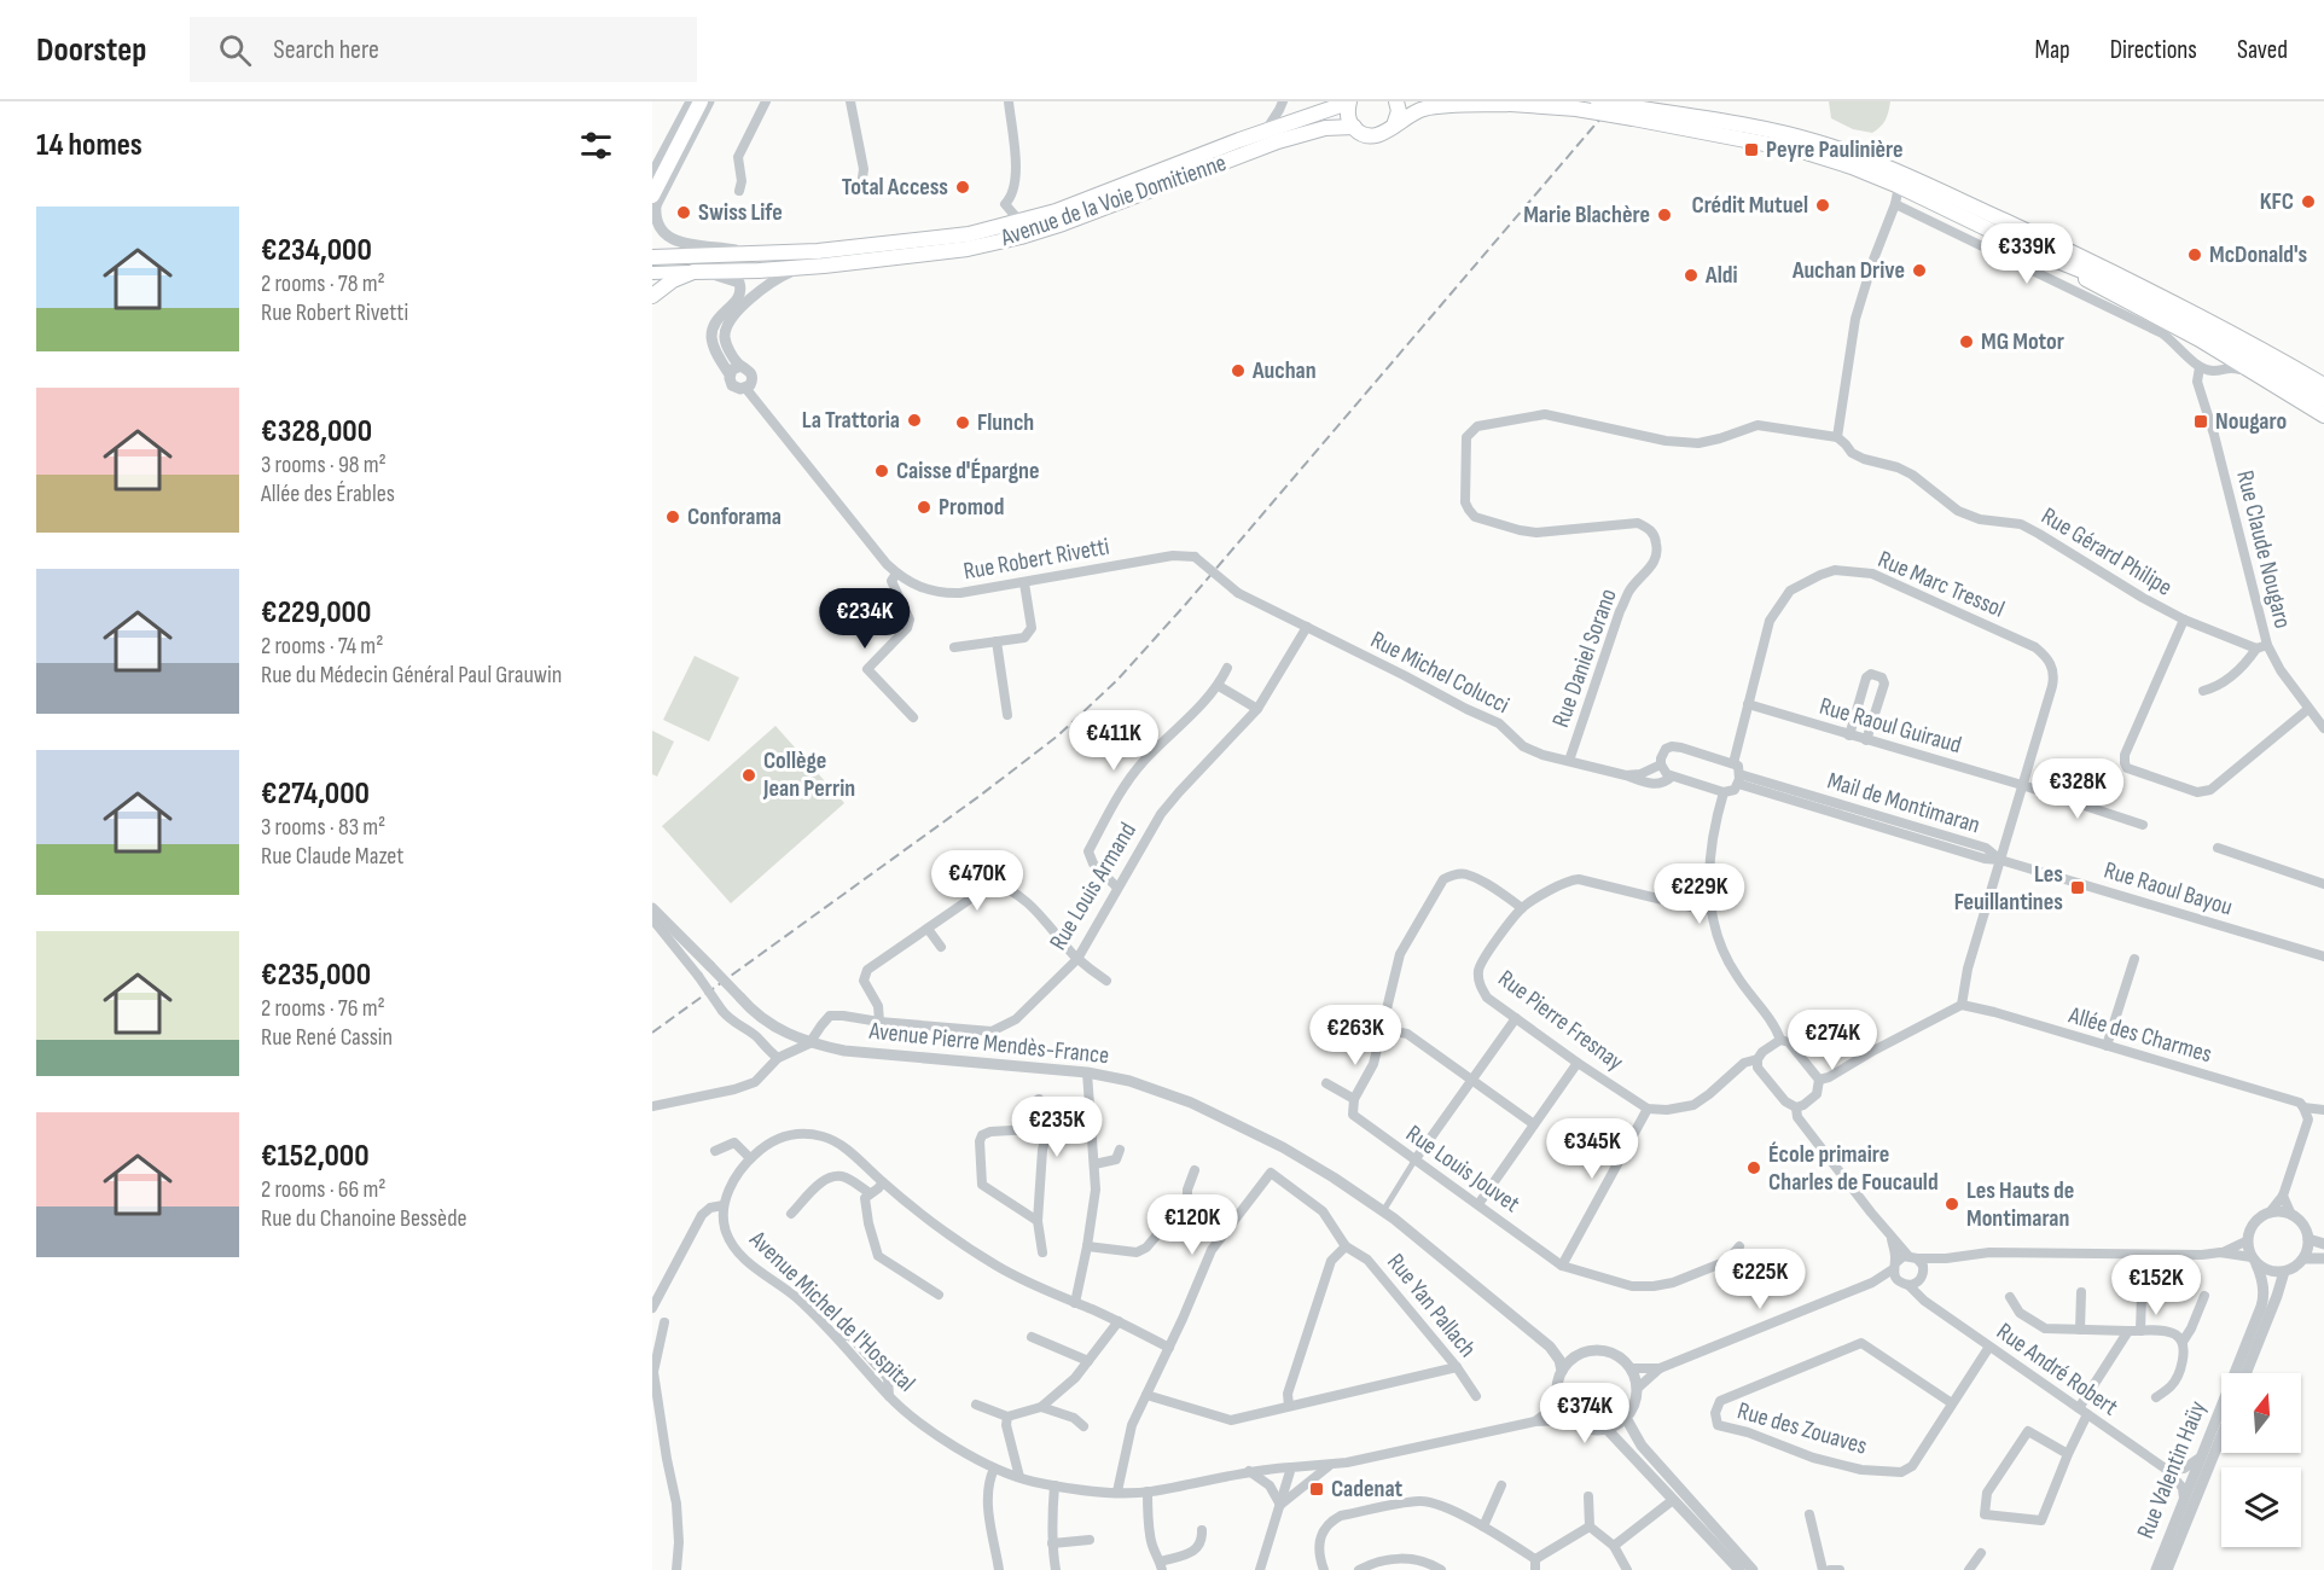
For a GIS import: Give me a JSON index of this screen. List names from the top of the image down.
{
  "streets": {
    "main road": ["Avenue de la Voie Domitienne"],
    "street": [
      "Rue Claude Nougaro",
      "Rue Gérard Philipe",
      "Rue Robert Rivetti",
      "Rue Marc Tressol",
      "Rue Daniel Sorano",
      "Rue Michel Colucci",
      "Rue Raoul Guiraud",
      "Mail de Montimaran",
      "Rue Louis Armand",
      "Rue Raoul Bayou",
      "Rue Pierre Fresnay",
      "Allée des Charmes",
      "Avenue Pierre Mendès-France",
      "Rue Louis Jouvet",
      "Rue Yan Pallach",
      "Avenue Michel de l'Hospital",
      "Rue André Robert",
      "Rue des Zouaves",
      "Rue Valentin Haüy"
    ]
  },
  "crossings": [
    ["Rue Gérard Philipe", "Rue Daniel Sorano"],
    ["Rue Robert Rivetti", "Rue Michel Colucci"],
    ["Rue Marc Tressol", "Rue Raoul Guiraud"],
    ["Rue Marc Tressol", "Mail de Montimaran"],
    ["Rue Marc Tressol", "Rue Raoul Bayou"],
    ["Rue Marc Tressol", "Allée des Charmes"],
    ["Rue Daniel Sorano", "Rue Michel Colucci"],
    ["Rue Michel Colucci", "Rue Louis Armand"],
    ["Mail de Montimaran", "Rue Raoul Bayou"],
    ["Rue Louis Armand", "Avenue Pierre Mendès-France"],
    ["Rue André Robert", "Rue des Zouaves"],
    ["Rue André Robert", "Rue Valentin Haüy"]
  ],
  "places": {
    "transit": [
      "Peyre Paulinière",
      "Nougaro",
      "Les Feuillantines",
      "Cadenat"
    ],
    "other": [
      "Total Access",
      "KFC",
      "Crédit Mutuel",
      "Swiss Life",
      "Marie Blachère",
      "McDonald's",
      "Auchan Drive",
      "Aldi",
      "MG Motor",
      "Auchan",
      "La Trattoria",
      "Flunch",
      "Caisse d'Épargne",
      "Promod",
      "Conforama",
      "Collège Jean Perrin",
      "École primaire Charles de Foucauld",
      "Les Hauts de Montimaran"
    ]
  },
  "north": "top",
  "page": {
    "header": "Doorstep",
    "search": "Search here",
    "nav": ["Map", "Directions", "Saved"],
    "heading": "14 homes",
    "list": [
      {
        "name": "€234,000",
        "note": "2 rooms · 78 m² · Rue Robert Rivetti"
      },
      {
        "name": "€328,000",
        "note": "3 rooms · 98 m² · Allée des Érables"
      },
      {
        "name": "€229,000",
        "note": "2 rooms · 74 m² · Rue du Médecin Général Paul Grauwin"
      },
      {
        "name": "€274,000",
        "note": "3 rooms · 83 m² · Rue Claude Mazet"
      },
      {
        "name": "€235,000",
        "note": "2 rooms · 76 m² · Rue René Cassin"
      },
      {
        "name": "€152,000",
        "note": "2 rooms · 66 m² · Rue du Chanoine Bessède"
      }
    ],
    "price": [
      "€339K",
      "€234K",
      "€411K",
      "€328K",
      "€470K",
      "€229K",
      "€263K",
      "€274K",
      "€235K",
      "€345K",
      "€120K",
      "€225K",
      "€152K",
      "€374K"
    ]
  }
}
